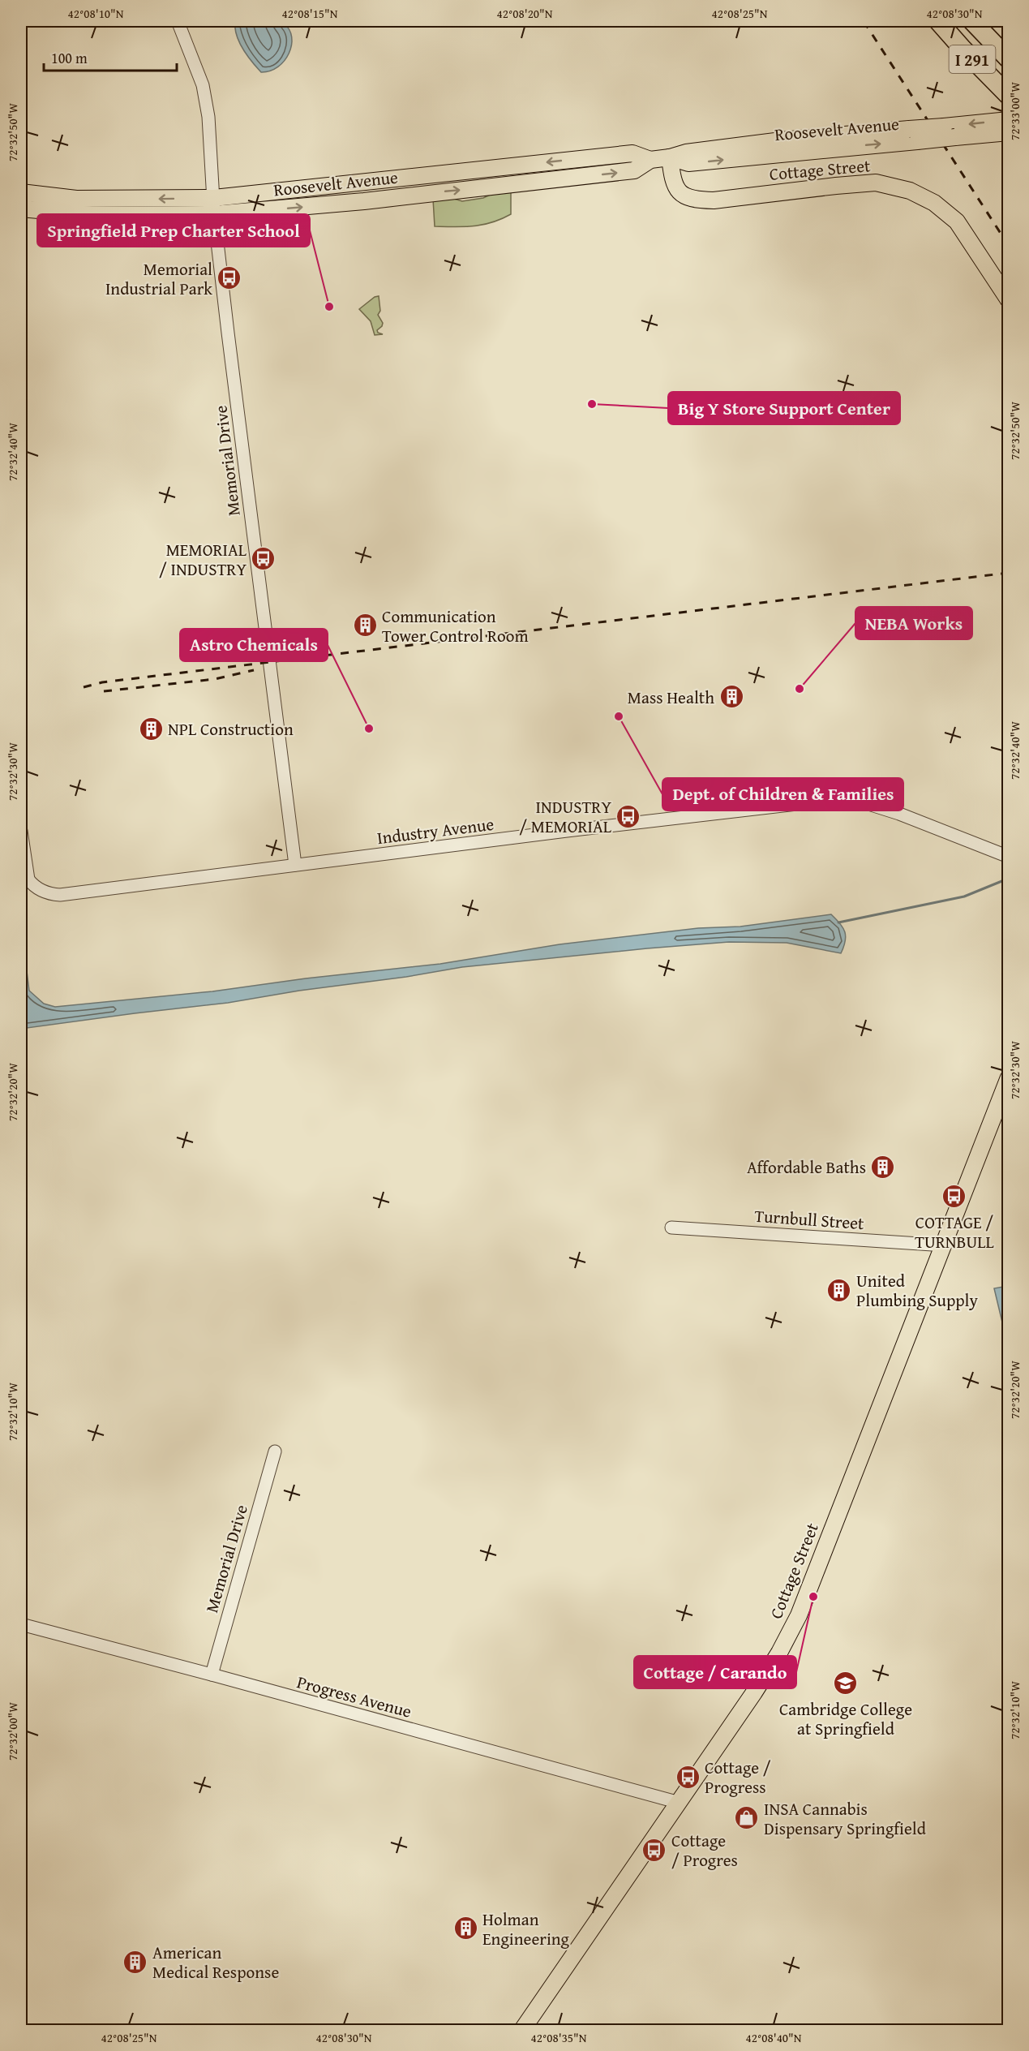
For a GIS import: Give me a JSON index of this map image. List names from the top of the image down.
{
  "streets": {
    "highway": ["I 291"],
    "main road": ["Roosevelt Avenue", "Cottage Street"],
    "street": [
      "Memorial Drive",
      "Industry Avenue",
      "Turnbull Street",
      "Progress Avenue"
    ]
  },
  "crossings": [
    ["Roosevelt Avenue", "Cottage Street"],
    ["Roosevelt Avenue", "Memorial Drive"],
    ["Cottage Street", "Turnbull Street"],
    ["Cottage Street", "Progress Avenue"],
    ["Memorial Drive", "Industry Avenue"],
    ["Memorial Drive", "Progress Avenue"]
  ],
  "places": {
    "bus stop": [
      "Memorial Industrial Park",
      "MEMORIAL / INDUSTRY",
      "INDUSTRY / MEMORIAL",
      "COTTAGE / TURNBULL",
      "Cottage / Progress",
      "Cottage / Progres"
    ],
    "other": [
      "Springfield Prep Charter School",
      "Big Y Store Support Center",
      "NEBA Works",
      "Dept. of Children & Families",
      "Astro Chemicals",
      "Cottage / Carando"
    ],
    "building": [
      "Communication Tower Control Room",
      "Mass Health",
      "NPL Construction",
      "Affordable Baths",
      "United Plumbing Supply",
      "Holman Engineering",
      "American Medical Response"
    ],
    "school or university": ["Cambridge College at Springfield"],
    "shop": ["INSA Cannabis Dispensary Springfield"]
  },
  "scale_bar": "100 m",
  "coordinates": [
    "42°08'10\"N",
    "42°08'15\"N",
    "42°08'20\"N",
    "42°08'25\"N",
    "42°08'30\"N",
    "72°33'00\"W",
    "72°32'50\"W",
    "72°32'40\"W",
    "72°32'30\"W",
    "72°32'20\"W",
    "72°32'10\"W",
    "72°32'00\"W",
    "42°08'35\"N",
    "42°08'40\"N"
  ]
}
